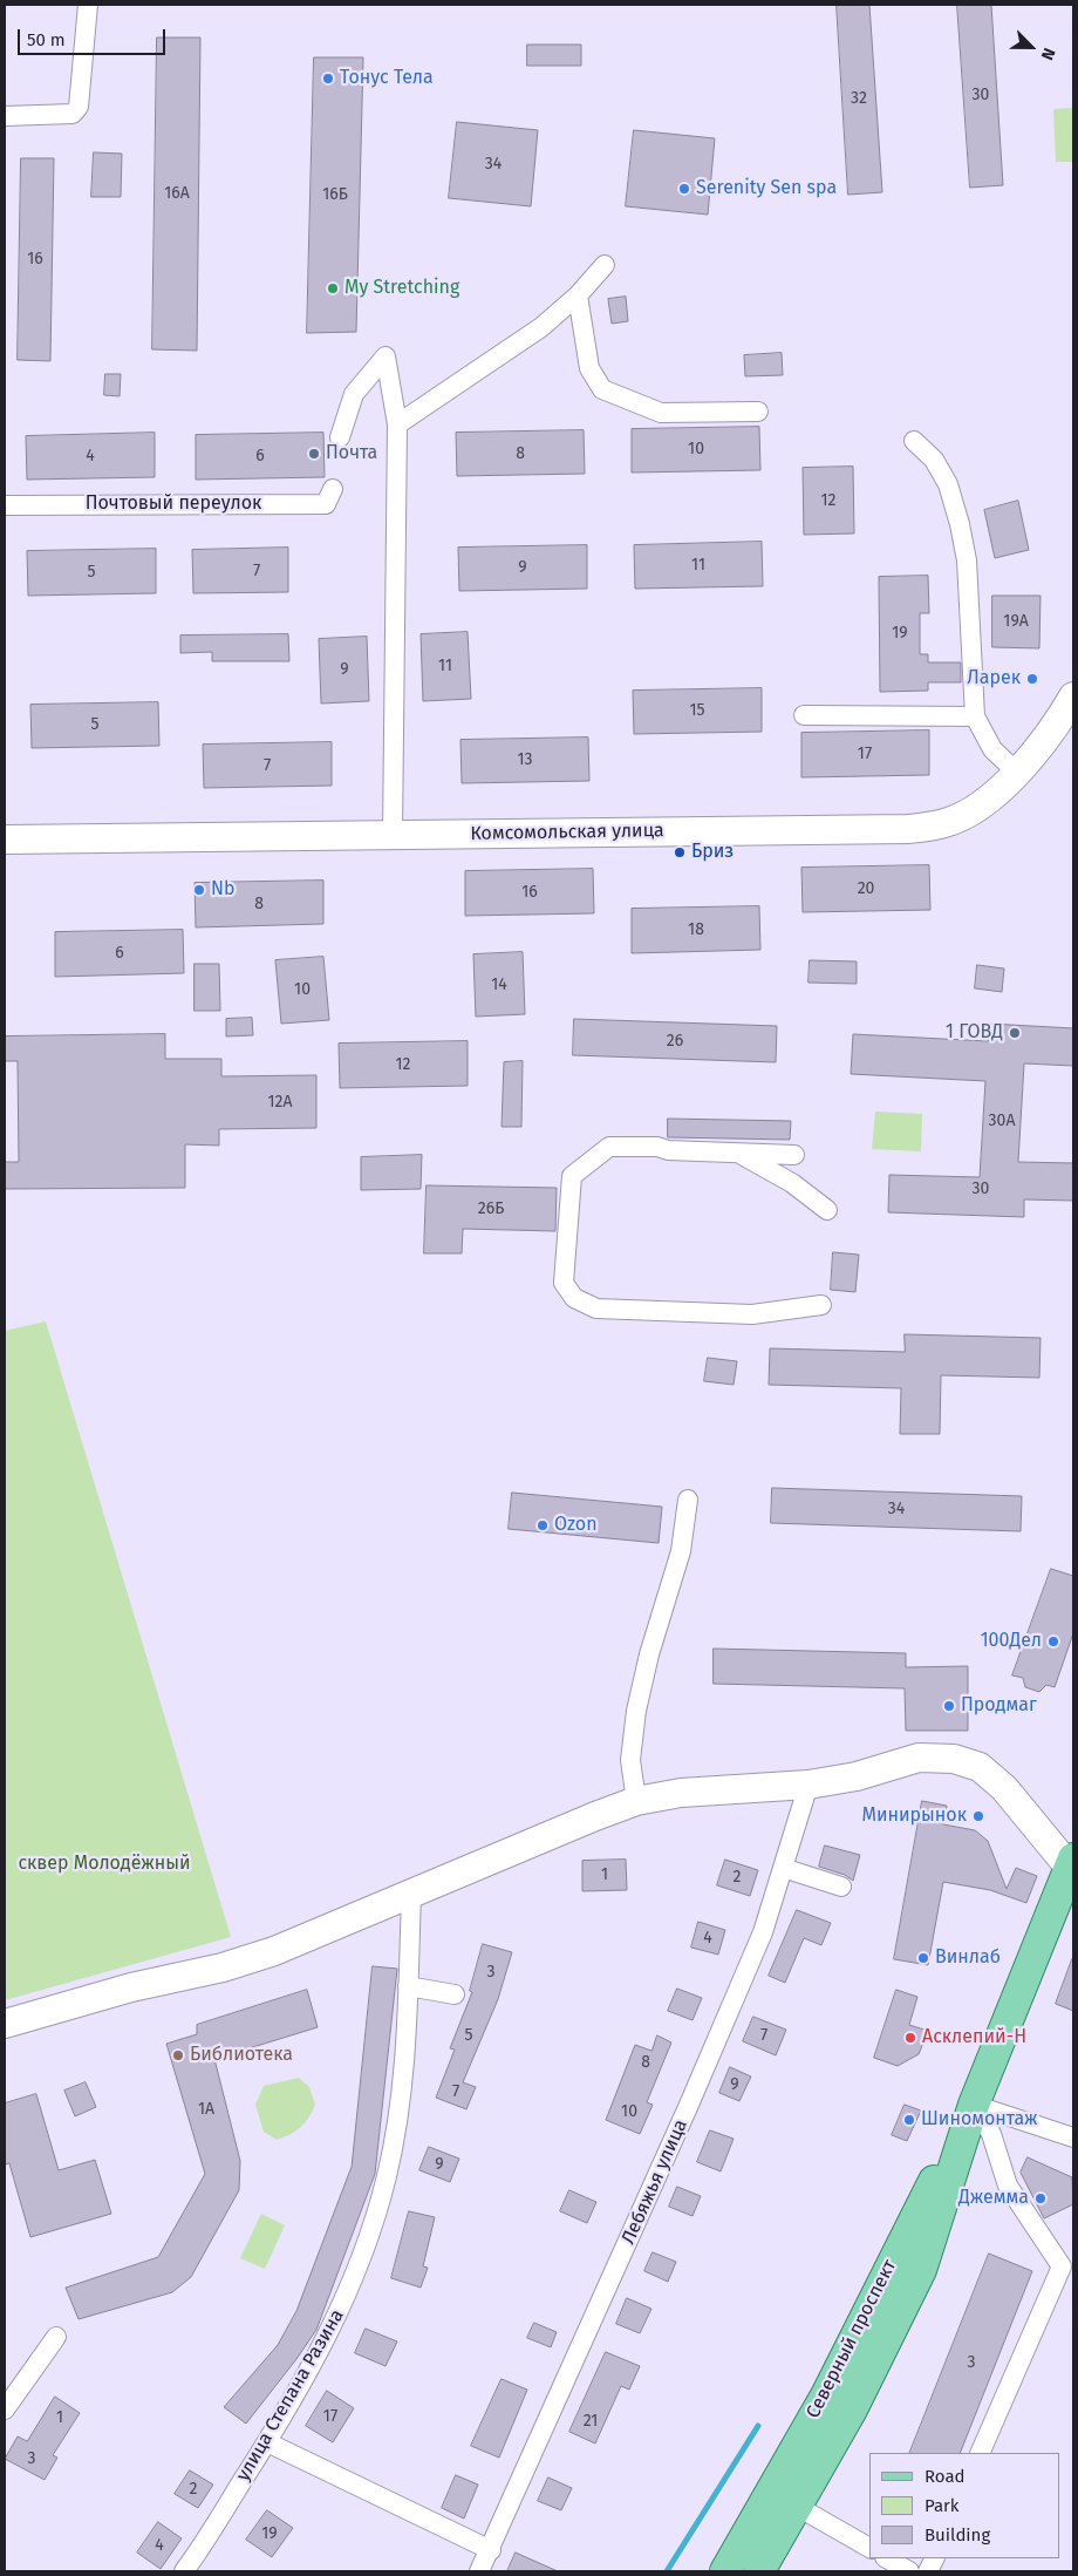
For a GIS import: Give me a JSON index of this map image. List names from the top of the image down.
{
  "streets": {
    "main road": ["Северный проспект"],
    "street": [
      "Почтовый переулок",
      "Комсомольская улица",
      "Лебяжья улица",
      "улица Степана Разина"
    ]
  },
  "parks": ["сквер Молодёжный"],
  "places": [
    "Тонус Тела",
    "Serenity Sen spa",
    "My Stretching",
    "Почта",
    "Ларек",
    "Бриз",
    "Nb",
    "1 ГОВД",
    "Ozon",
    "100Дел",
    "Продмаг",
    "Минирынок",
    "Винлаб",
    "Асклепий-Н",
    "Библиотека",
    "Шиномонтаж",
    "Джемма"
  ],
  "house_numbers": [
    "30",
    "32",
    "34",
    "16А",
    "16Б",
    "16",
    "10",
    "8",
    "4",
    "6",
    "12",
    "11",
    "9",
    "7",
    "5",
    "19А",
    "19",
    "11",
    "9",
    "15",
    "5",
    "17",
    "13",
    "7",
    "20",
    "16",
    "8",
    "18",
    "6",
    "14",
    "10",
    "26",
    "12",
    "12А",
    "30А",
    "30",
    "26Б",
    "34",
    "1",
    "2",
    "4",
    "3",
    "5",
    "7",
    "8",
    "9",
    "7",
    "1А",
    "10",
    "9",
    "3",
    "17",
    "1",
    "21",
    "3",
    "2",
    "19",
    "4"
  ],
  "legend": ["Road", "Park", "Building"],
  "scale_bar": "50 m",
  "north": "bottom right"
}
